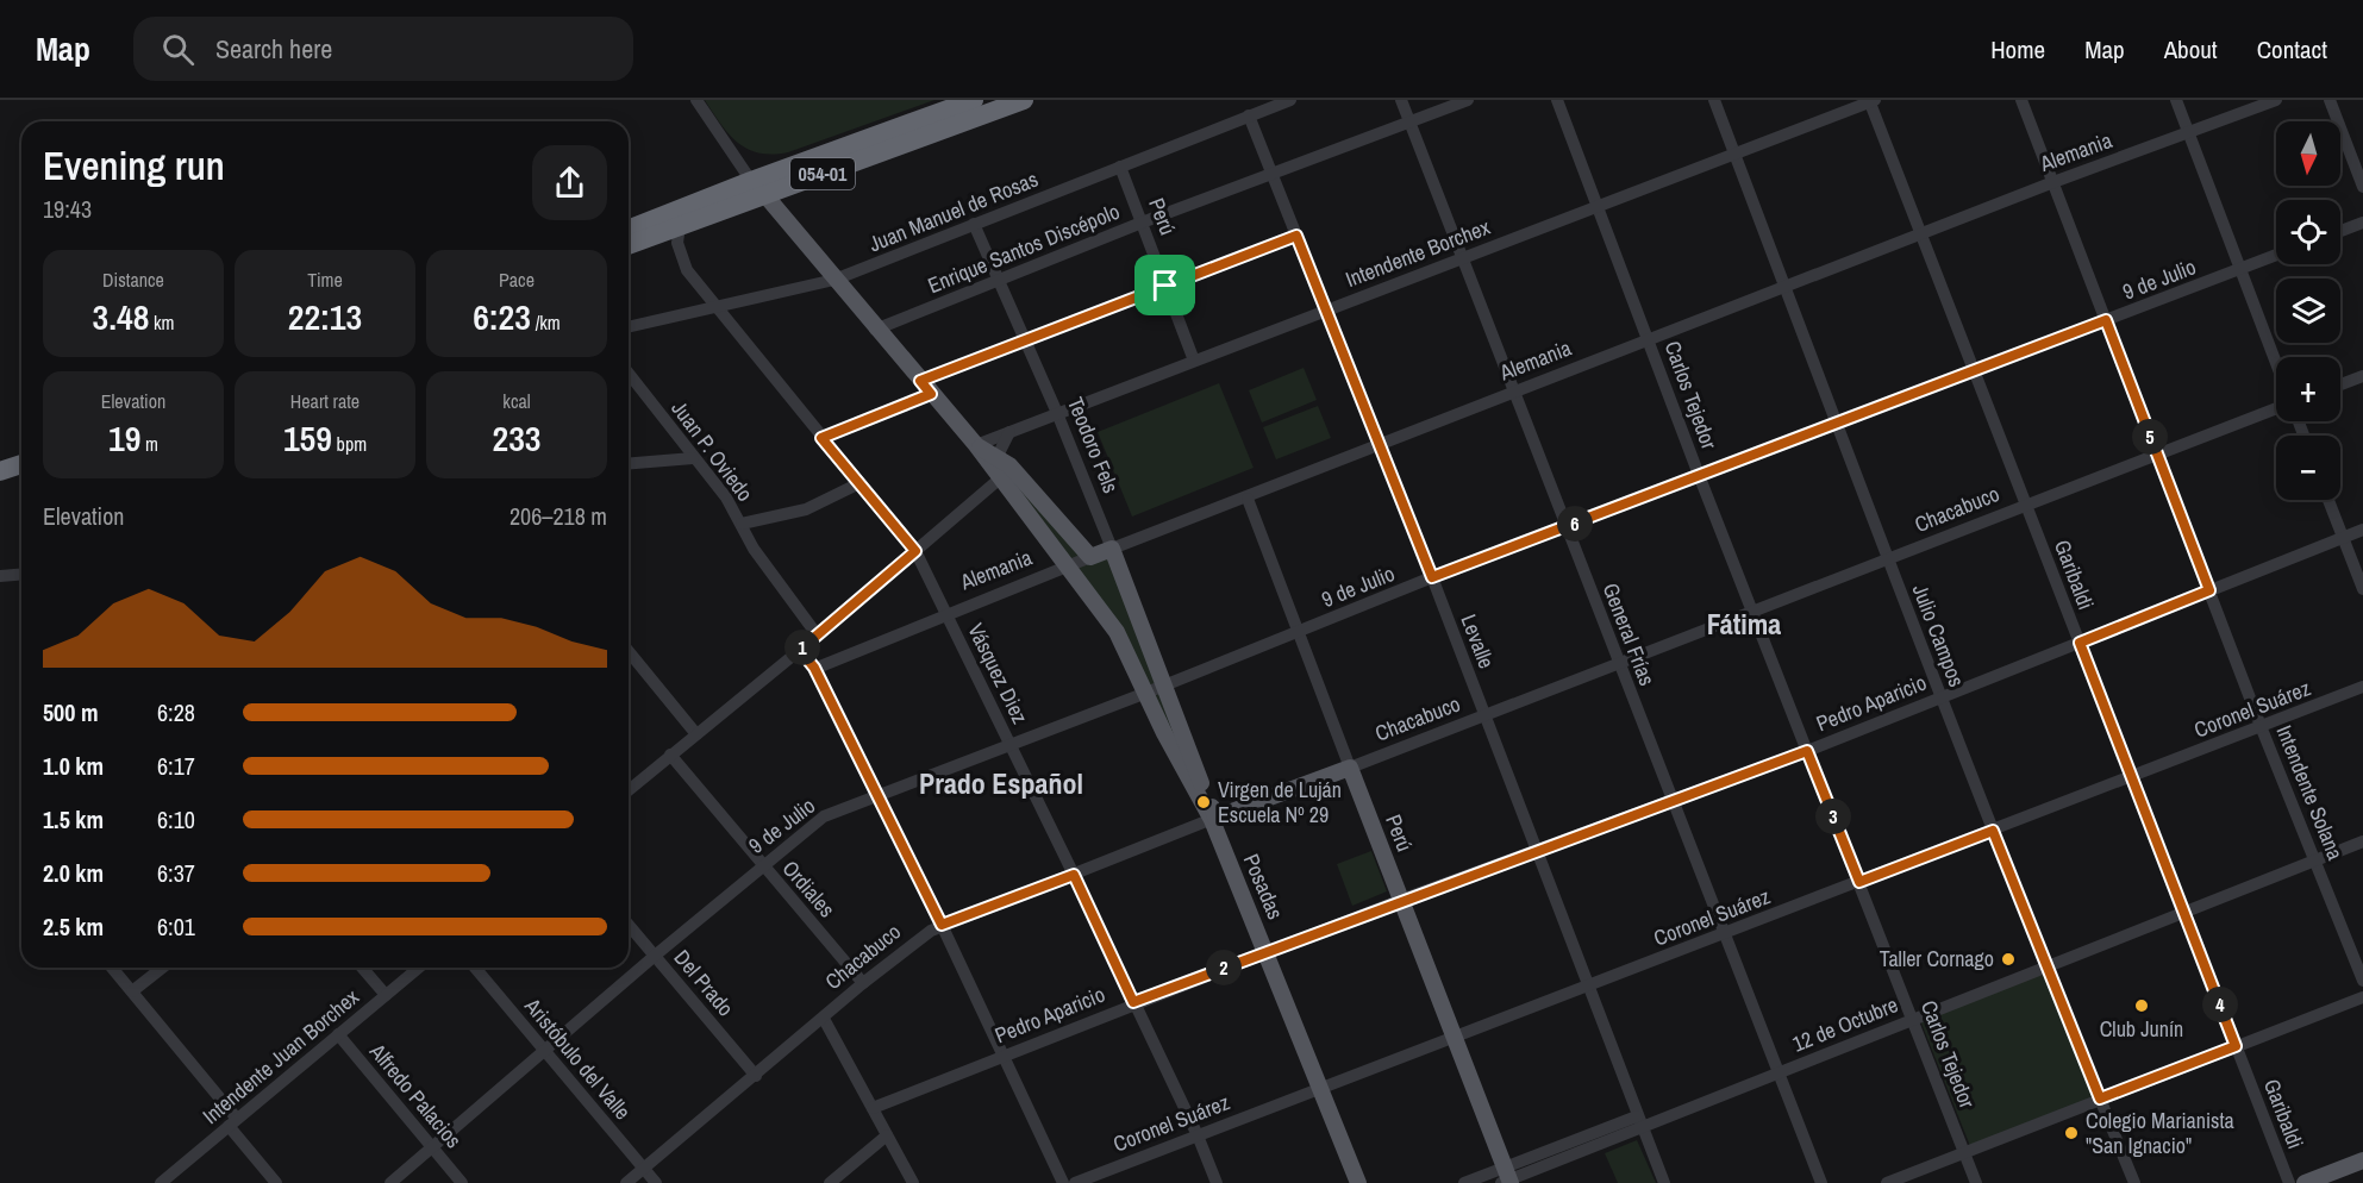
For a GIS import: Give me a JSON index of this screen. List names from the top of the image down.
{
  "streets": {
    "highway": ["054-01"],
    "main road": [
      "Alemania",
      "Perú",
      "Teodoro Fels",
      "Chacabuco",
      "Posadas"
    ],
    "street": [
      "Juan Manuel de Rosas",
      "Enrique Santos Discépolo",
      "Intendente Borchex",
      "9 de Julio",
      "Carlos Tejedor",
      "Juan P. Oviedo",
      "Garibaldi",
      "General Frías",
      "Julio Campos",
      "Levalle",
      "Vásquez Diez",
      "Pedro Aparicio",
      "Coronel Suárez",
      "Intendente Solana",
      "Ordiales",
      "Del Prado",
      "12 de Octubre",
      "Intendente Juan Borchex",
      "Aristóbulo del Valle",
      "Alfredo Palacios"
    ]
  },
  "crossings": [
    ["Alemania", "Perú"],
    ["Alemania", "Carlos Tejedor"],
    ["Alemania", "Teodoro Fels"],
    ["Alemania", "Garibaldi"],
    ["Alemania", "General Frías"],
    ["Alemania", "Julio Campos"],
    ["Alemania", "Levalle"],
    ["Alemania", "Vásquez Diez"],
    ["Alemania", "Intendente Solana"],
    ["Alemania", "Posadas"],
    ["054-01", "Vásquez Diez"],
    ["054-01", "Posadas"],
    ["Juan Manuel de Rosas", "Perú"],
    ["Juan Manuel de Rosas", "Teodoro Fels"],
    ["Juan Manuel de Rosas", "Levalle"],
    ["Juan Manuel de Rosas", "Vásquez Diez"],
    ["Juan Manuel de Rosas", "Posadas"],
    ["Perú", "Enrique Santos Discépolo"],
    ["Perú", "Intendente Borchex"],
    ["Perú", "9 de Julio"],
    ["Perú", "Chacabuco"],
    ["Perú", "Pedro Aparicio"],
    ["Perú", "Coronel Suárez"],
    ["Perú", "12 de Octubre"],
    ["Enrique Santos Discépolo", "Teodoro Fels"],
    ["Enrique Santos Discépolo", "General Frías"],
    ["Enrique Santos Discépolo", "Levalle"],
    ["Enrique Santos Discépolo", "Posadas"],
    ["Intendente Borchex", "Carlos Tejedor"],
    ["Intendente Borchex", "Teodoro Fels"],
    ["Intendente Borchex", "Garibaldi"],
    ["Intendente Borchex", "General Frías"],
    ["Intendente Borchex", "Julio Campos"],
    ["Intendente Borchex", "Levalle"],
    ["Intendente Borchex", "Posadas"],
    ["9 de Julio", "Carlos Tejedor"],
    ["9 de Julio", "Teodoro Fels"],
    ["9 de Julio", "Garibaldi"],
    ["9 de Julio", "General Frías"],
    ["9 de Julio", "Julio Campos"],
    ["9 de Julio", "Levalle"],
    ["9 de Julio", "Vásquez Diez"],
    ["9 de Julio", "Intendente Solana"],
    ["9 de Julio", "Posadas"],
    ["9 de Julio", "Ordiales"],
    ["9 de Julio", "Del Prado"],
    ["9 de Julio", "Aristóbulo del Valle"],
    ["9 de Julio", "Alfredo Palacios"],
    ["Carlos Tejedor", "Chacabuco"],
    ["Carlos Tejedor", "Pedro Aparicio"],
    ["Carlos Tejedor", "Coronel Suárez"],
    ["Carlos Tejedor", "12 de Octubre"],
    ["Teodoro Fels", "Posadas"],
    ["Chacabuco", "Garibaldi"],
    ["Chacabuco", "General Frías"],
    ["Chacabuco", "Julio Campos"],
    ["Chacabuco", "Levalle"],
    ["Chacabuco", "Vásquez Diez"],
    ["Chacabuco", "Intendente Solana"],
    ["Chacabuco", "Posadas"],
    ["Chacabuco", "Ordiales"],
    ["Chacabuco", "Del Prado"],
    ["Chacabuco", "Aristóbulo del Valle"],
    ["Garibaldi", "Pedro Aparicio"],
    ["Garibaldi", "Coronel Suárez"],
    ["Garibaldi", "12 de Octubre"],
    ["General Frías", "Pedro Aparicio"],
    ["General Frías", "Coronel Suárez"],
    ["General Frías", "12 de Octubre"],
    ["Julio Campos", "Pedro Aparicio"],
    ["Julio Campos", "Coronel Suárez"],
    ["Julio Campos", "12 de Octubre"],
    ["Levalle", "Pedro Aparicio"],
    ["Levalle", "Coronel Suárez"],
    ["Levalle", "12 de Octubre"],
    ["Vásquez Diez", "Pedro Aparicio"],
    ["Vásquez Diez", "Coronel Suárez"],
    ["Pedro Aparicio", "Intendente Solana"],
    ["Pedro Aparicio", "Posadas"],
    ["Coronel Suárez", "Intendente Solana"],
    ["Coronel Suárez", "Posadas"],
    ["Intendente Solana", "12 de Octubre"],
    ["Intendente Juan Borchex", "Alfredo Palacios"]
  ],
  "districts": ["Fátima", "Prado Español"],
  "places": [
    "Virgen de Luján Escuela Nº 29",
    "Taller Cornago",
    "Club Junín",
    "Colegio Marianista \"San Ignacio\""
  ],
  "north": "bottom",
  "page": {
    "header": "Map",
    "search": "Search here",
    "nav": [
      "Home",
      "Map",
      "About",
      "Contact"
    ],
    "map_buttons": ["+", "−"],
    "heading": ["Evening run", "19:43"],
    "stats": [
      ["Distance", "3.48 km"],
      ["Time", "22:13"],
      ["Pace", "6:23 /km"],
      ["Elevation", "19 m"],
      ["Heart rate", "159 bpm"],
      ["kcal", "233"]
    ],
    "pins": [
      "5",
      "6",
      "1",
      "3",
      "2",
      "4"
    ],
    "chart": ["Elevation", "206–218 m"],
    "list": [
      {
        "name": "500 m",
        "note": "6:28"
      },
      {
        "name": "1.0 km",
        "note": "6:17"
      },
      {
        "name": "1.5 km",
        "note": "6:10"
      },
      {
        "name": "2.0 km",
        "note": "6:37"
      },
      {
        "name": "2.5 km",
        "note": "6:01"
      }
    ]
  }
}
